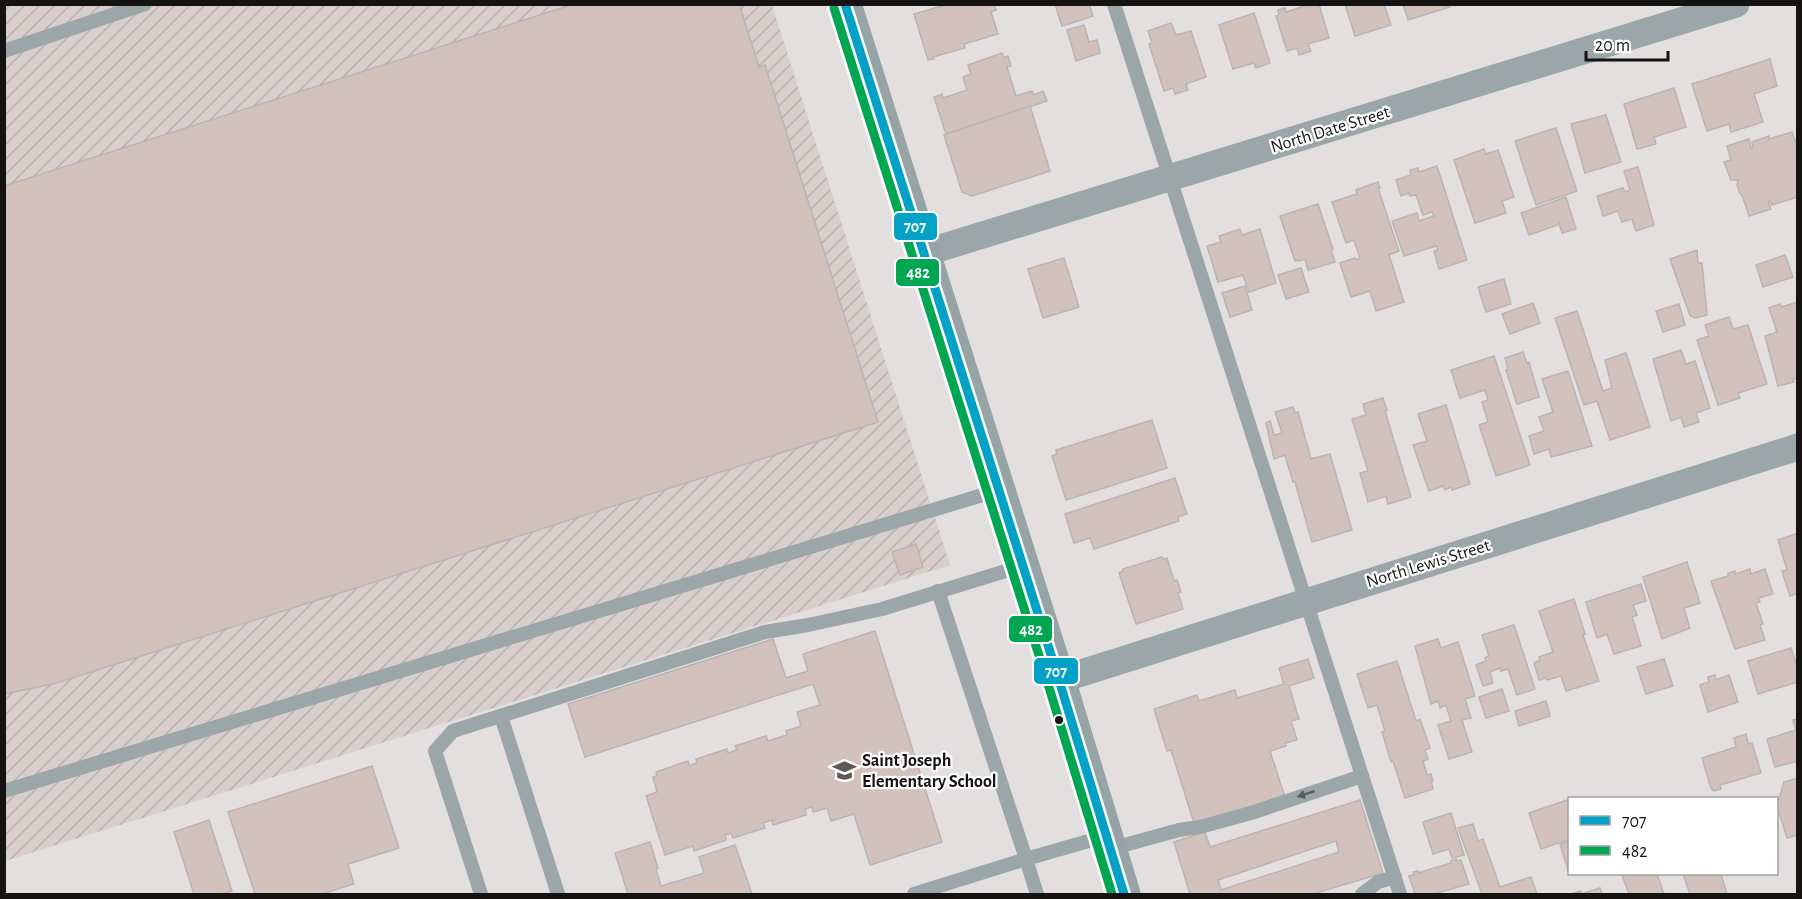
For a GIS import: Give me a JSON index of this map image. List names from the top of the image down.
{
  "streets": {
    "street": ["North Date Street", "North Lewis Street"]
  },
  "places": {
    "school or university": ["Saint Joseph Elementary School"]
  },
  "lines": ["transit line 707", "transit line 482"],
  "legend": ["707", "482"],
  "scale_bar": "20 m"
}
